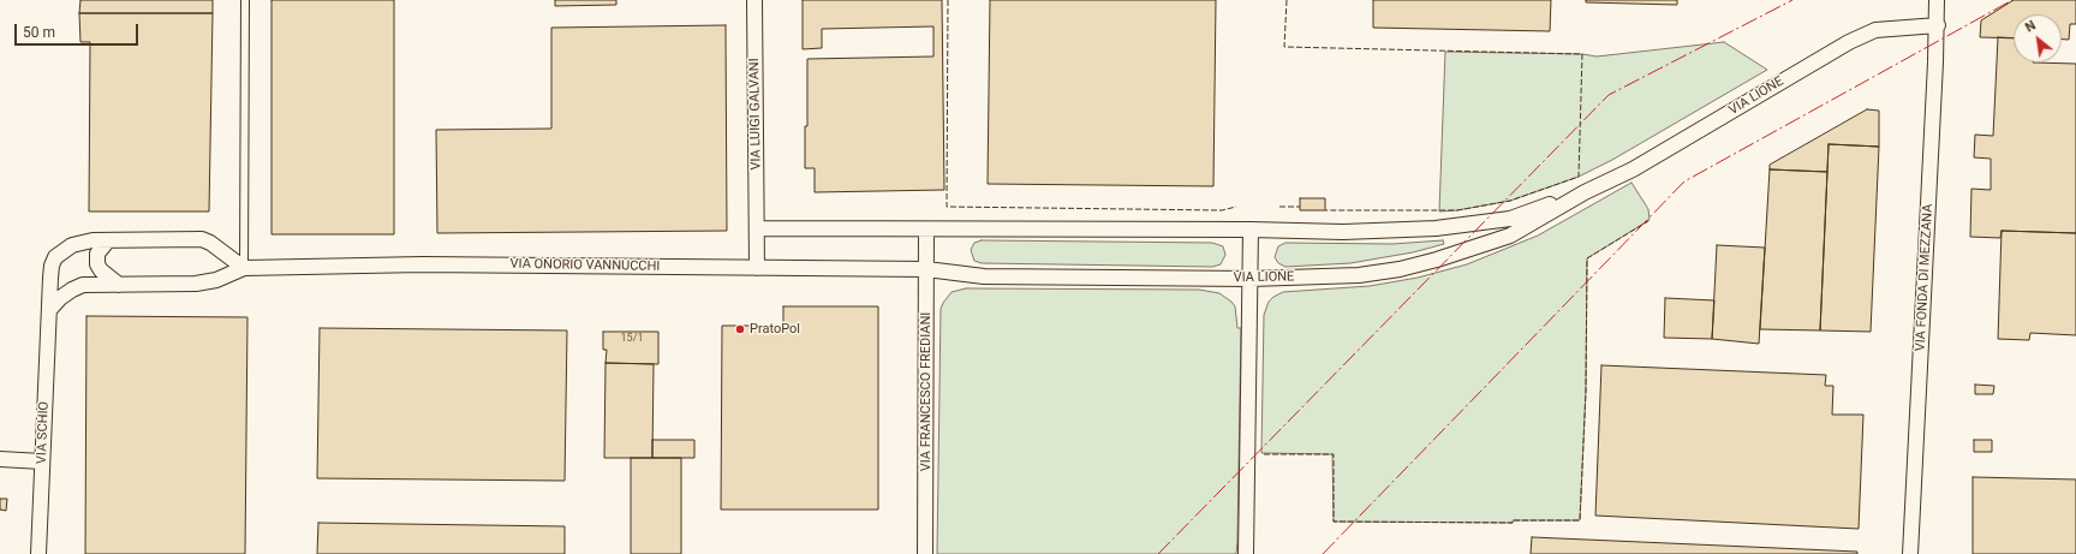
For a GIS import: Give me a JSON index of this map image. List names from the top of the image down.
{
  "streets": {
    "street": [
      "VIA LIONE",
      "VIA LUIGI GALVANI",
      "VIA ONORIO VANNUCCHI",
      "VIA FONDA DI MEZZANA",
      "VIA FRANCESCO FREDIANI",
      "VIA SCHIO"
    ]
  },
  "crossings": [
    ["VIA LIONE", "VIA ONORIO VANNUCCHI"],
    ["VIA LIONE", "VIA FONDA DI MEZZANA"],
    ["VIA LIONE", "VIA FRANCESCO FREDIANI"],
    ["VIA LUIGI GALVANI", "VIA ONORIO VANNUCCHI"],
    ["VIA ONORIO VANNUCCHI", "VIA FRANCESCO FREDIANI"],
    ["VIA ONORIO VANNUCCHI", "VIA SCHIO"]
  ],
  "places": ["PratoPol"],
  "house_numbers": ["15/1"],
  "scale_bar": "50 m",
  "north": "top left"
}
